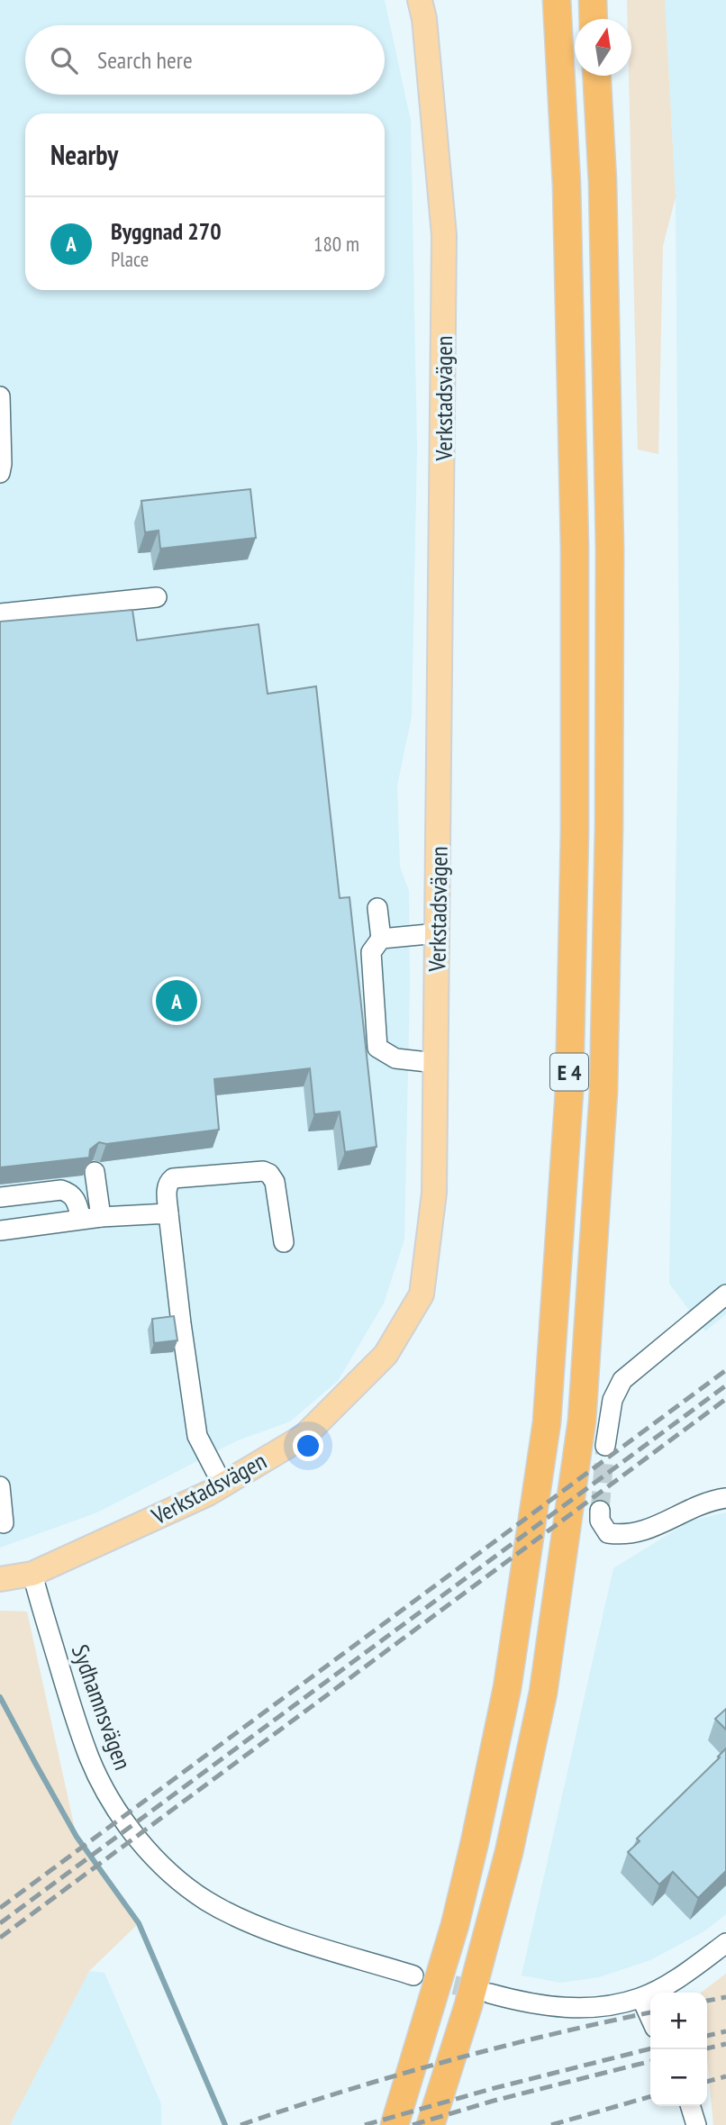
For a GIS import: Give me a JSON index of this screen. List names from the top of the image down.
{
  "streets": {
    "highway": ["E 4"],
    "main road": ["Verkstadsvägen"],
    "street": ["Sydhamnsvägen"]
  },
  "crossings": [
    ["Verkstadsvägen", "Sydhamnsvägen"]
  ],
  "north": "top",
  "page": {
    "search": "Search here",
    "heading": "Nearby",
    "list": [
      {
        "mark": "A",
        "name": "Byggnad 270",
        "note": "Place",
        "value": "180 m"
      }
    ],
    "pins": "A",
    "map_buttons": ["+", "−"]
  }
}
